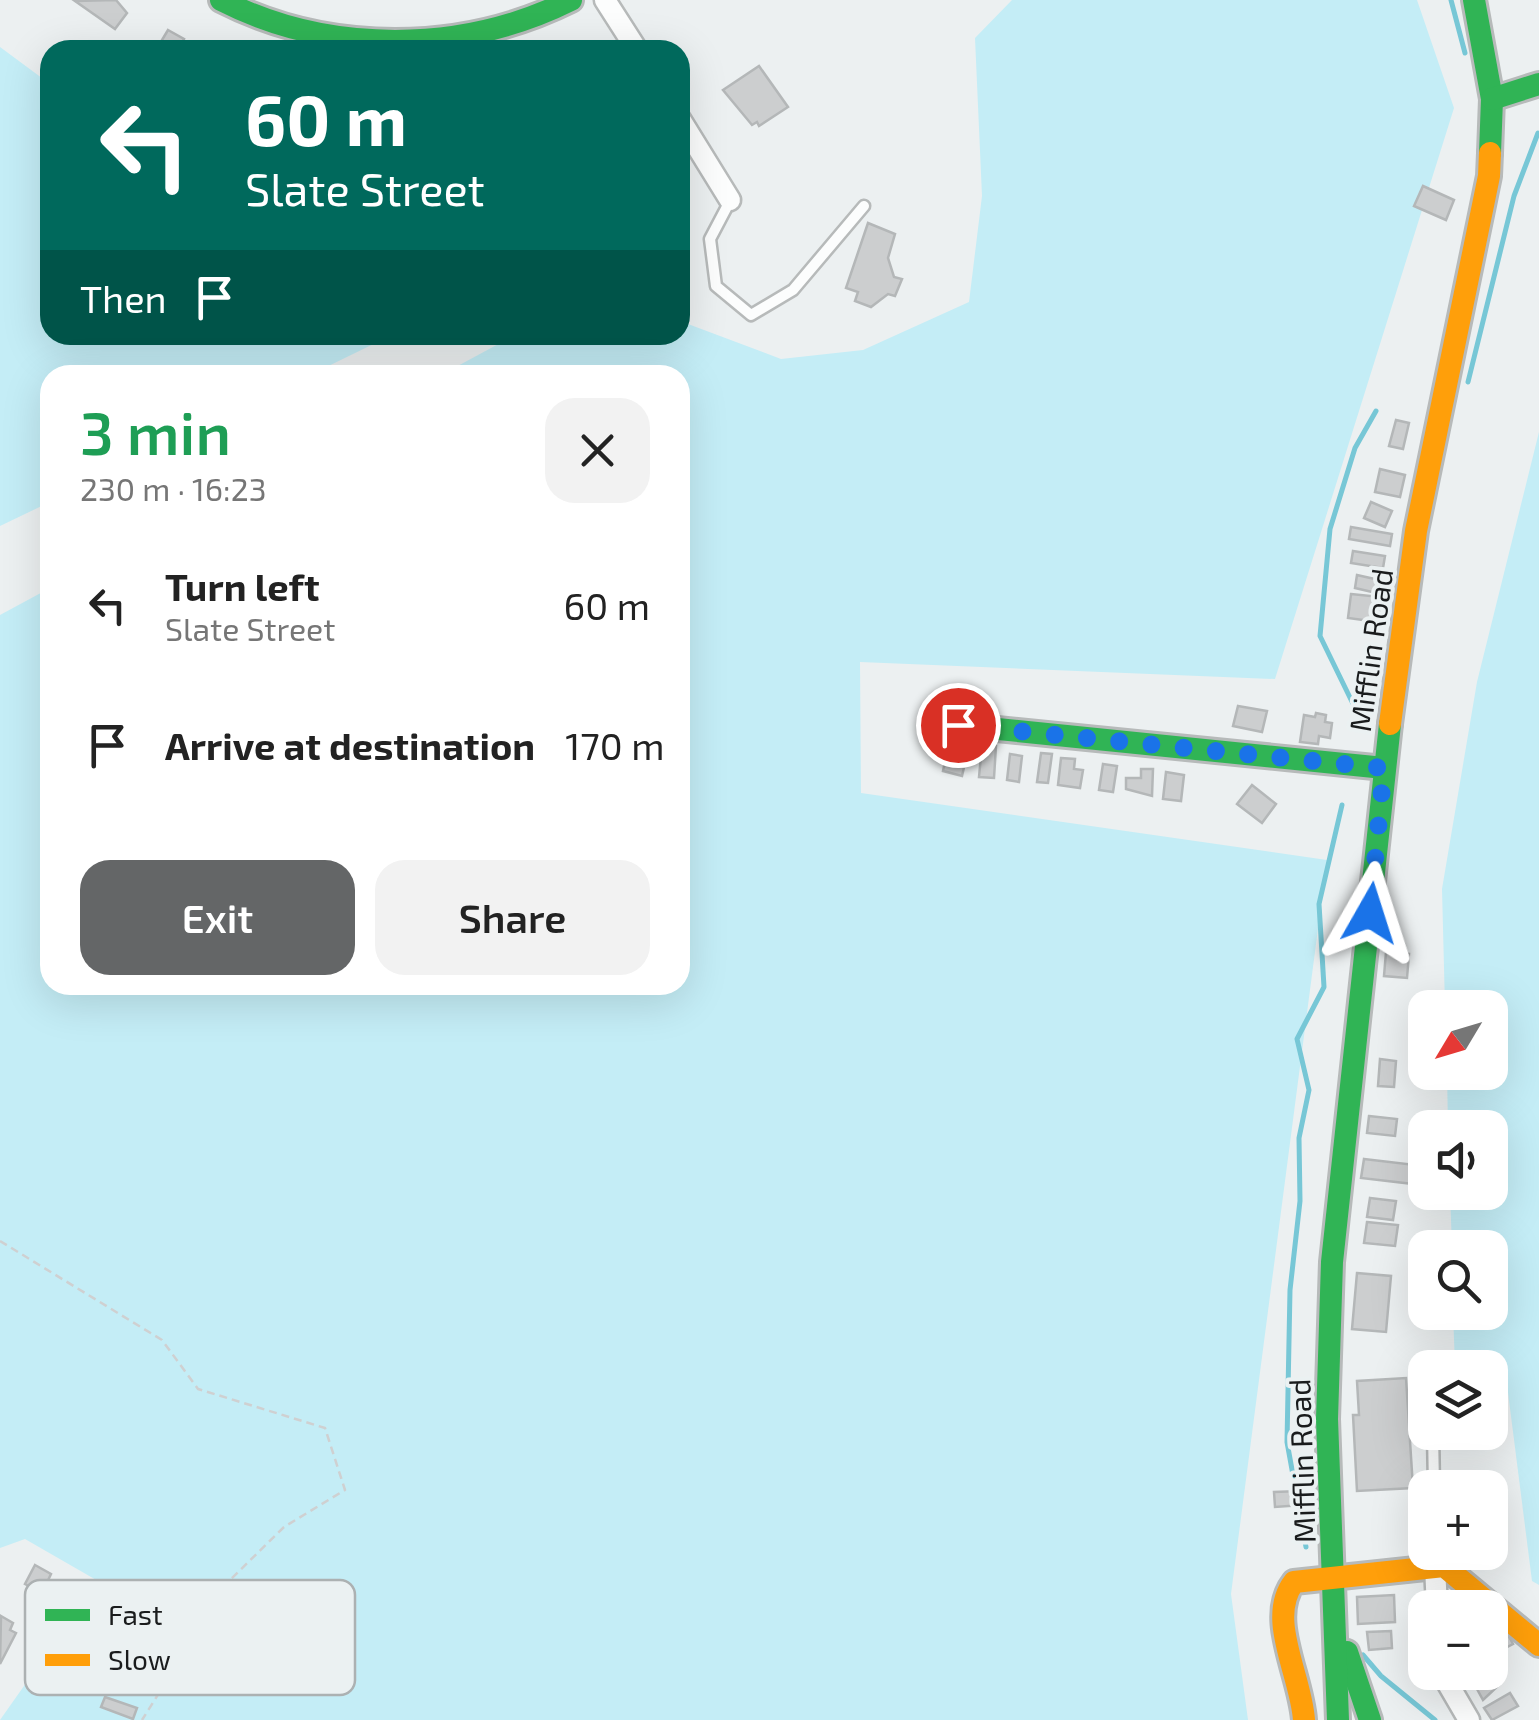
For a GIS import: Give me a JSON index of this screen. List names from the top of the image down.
{
  "streets": {
    "main road": ["Mifflin Road"]
  },
  "legend": ["Fast", "Slow"],
  "north": "bottom left",
  "page": {
    "turn": ["60 m", "Slate Street"],
    "then": "Then",
    "heading": ["3 min", "230 m · 16:23"],
    "list": [
      {
        "name": "Turn left",
        "note": "Slate Street",
        "value": "60 m"
      },
      {
        "name": "Arrive at destination",
        "value": "170 m"
      }
    ],
    "buttons": ["Exit", "Share"],
    "map_buttons": ["+", "−"]
  }
}
